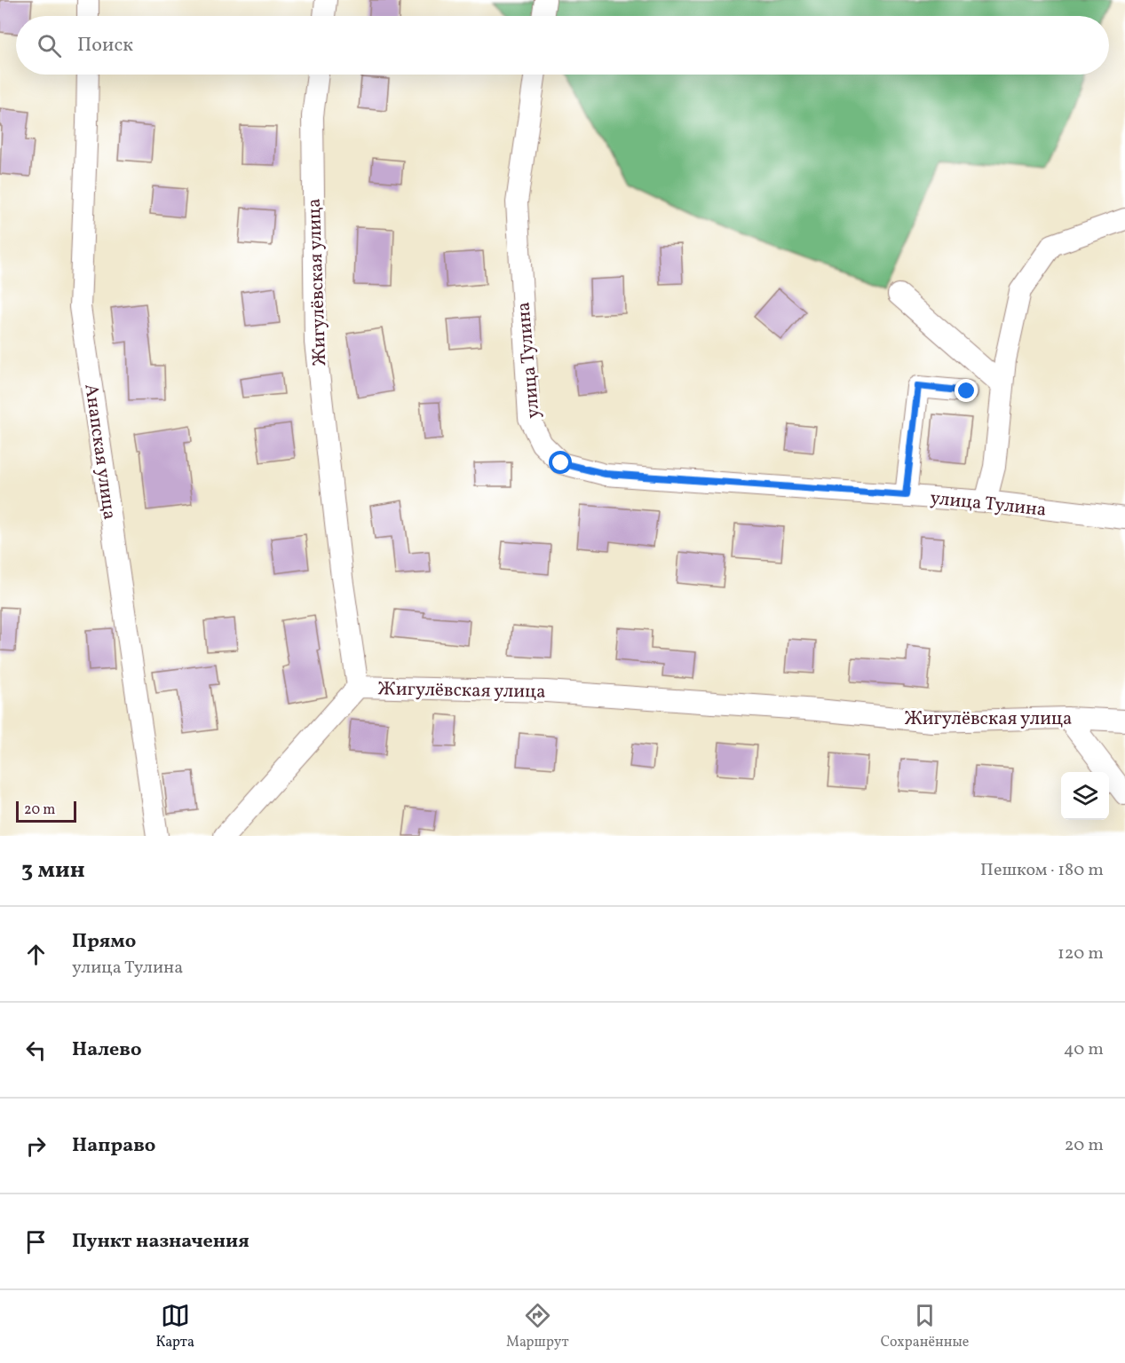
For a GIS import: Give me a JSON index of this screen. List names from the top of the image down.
{
  "streets": {
    "street": ["Жигулёвская улица", "улица Тулина", "Анапская улица"]
  },
  "scale_bar": "20 m",
  "page": {
    "search": "Поиск",
    "scale": "20 m",
    "heading": ["3 мин", "Пешком · 180 m"],
    "list": [
      ["Прямо", "улица Тулина", "120 m"],
      ["Налево", "40 m"],
      ["Направо", "20 m"],
      "Пункт назначения"
    ],
    "nav": ["Карта", "Маршрут", "Сохранённые"]
  }
}
